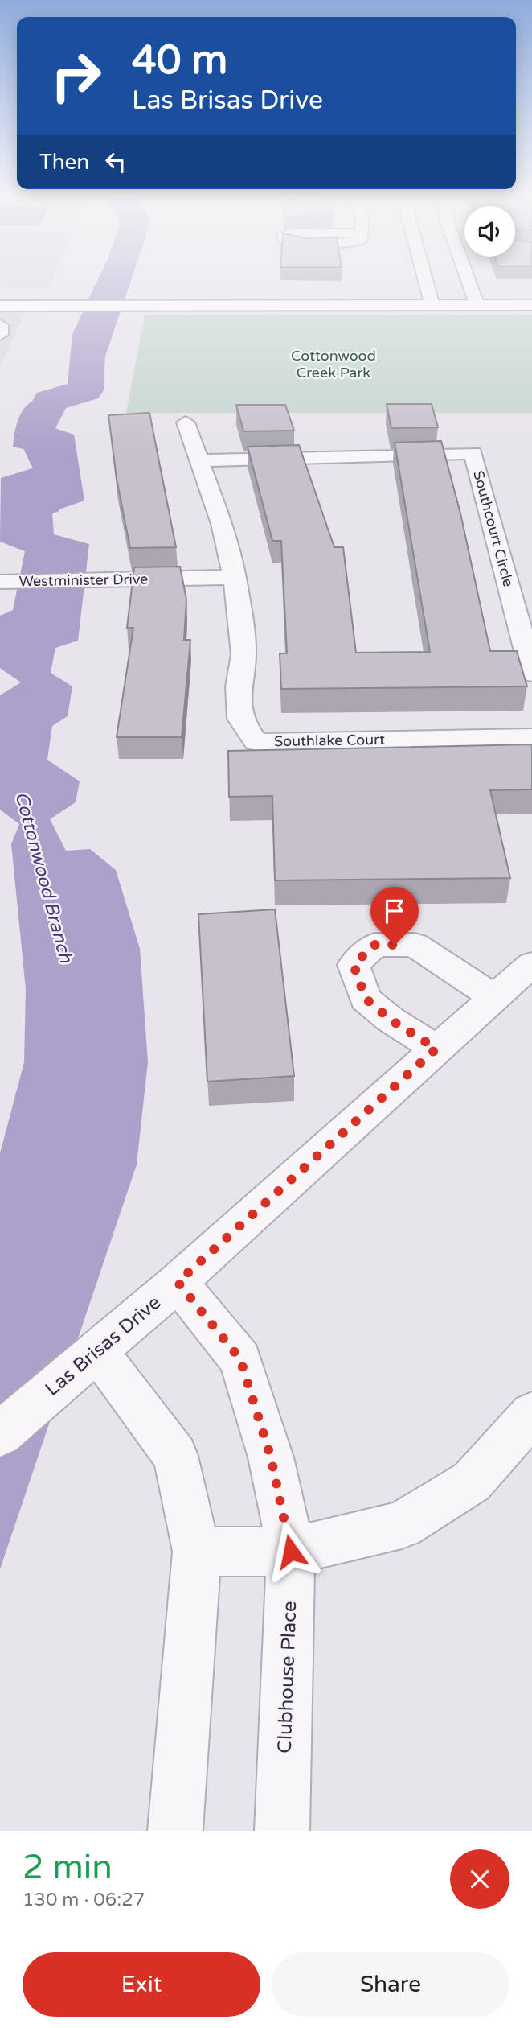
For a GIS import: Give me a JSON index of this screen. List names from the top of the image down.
{
  "streets": {
    "street": [
      "Southcourt Circle",
      "Westminister Drive",
      "Southlake Court",
      "Las Brisas Drive",
      "Clubhouse Place"
    ]
  },
  "crossings": [
    ["Southcourt Circle", "Southlake Court"],
    ["Westminister Drive", "Southlake Court"],
    ["Las Brisas Drive", "Clubhouse Place"]
  ],
  "water": ["Cottonwood Branch"],
  "parks": ["Cottonwood Creek Park"],
  "page": {
    "turn": ["40 m", "Las Brisas Drive"],
    "then": "Then",
    "heading": ["2 min", "130 m · 06:27"],
    "buttons": ["Exit", "Share"]
  }
}
